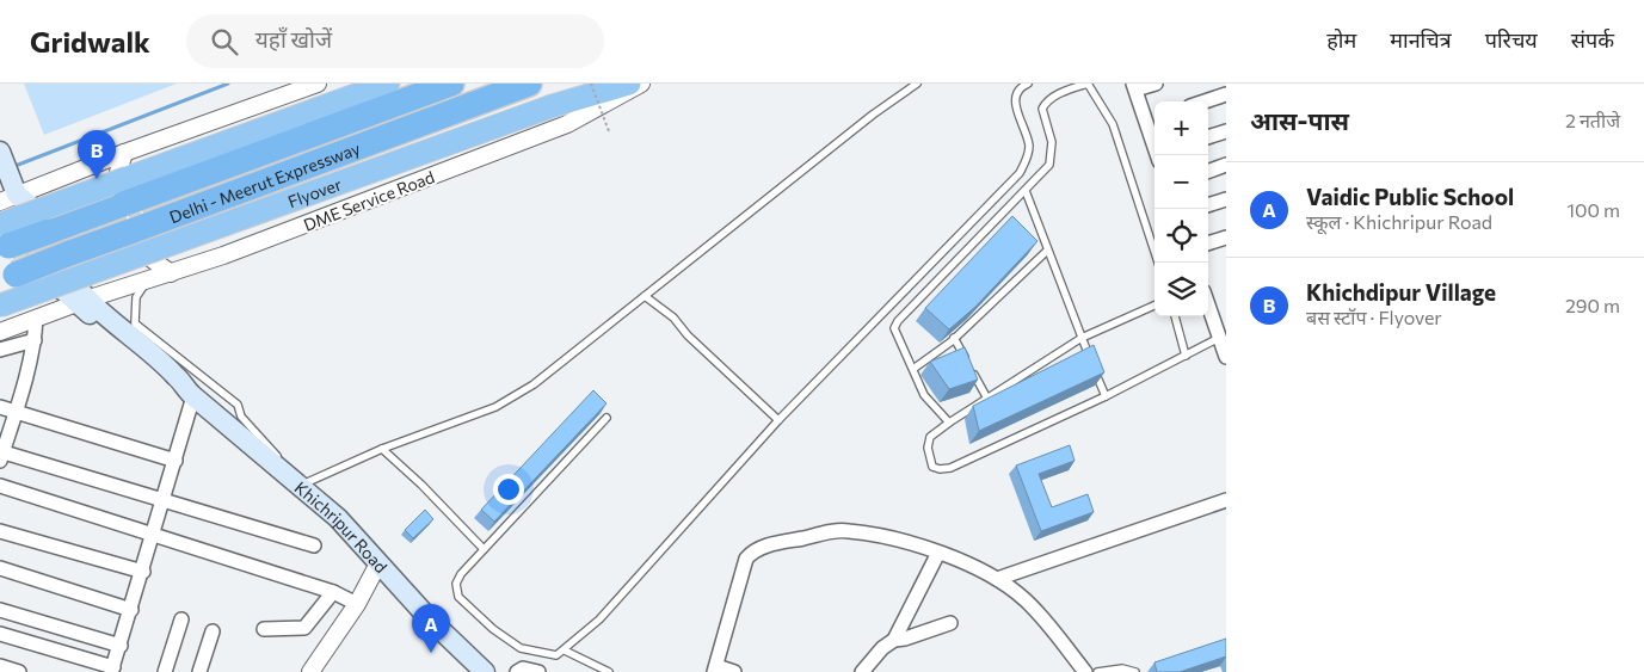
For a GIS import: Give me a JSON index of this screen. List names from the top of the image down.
{
  "streets": {
    "highway": ["Delhi - Meerut Expressway", "Flyover"],
    "main road": ["Khichripur Road"],
    "street": ["DME Service Road"]
  },
  "crossings": [
    ["DME Service Road", "Khichripur Road"]
  ],
  "page": {
    "header": "Gridwalk",
    "search": "यहाँ खोजें",
    "nav": [
      "होम",
      "मानचित्र",
      "परिचय",
      "संपर्क"
    ],
    "heading": ["आस-पास", "2 नतीजे"],
    "map_buttons": ["+", "−"],
    "pins": ["B", "A"],
    "list": [
      {
        "mark": "A",
        "name": "Vaidic Public School",
        "note": "स्कूल · Khichripur Road",
        "value": "100 m"
      },
      {
        "mark": "B",
        "name": "Khichdipur Village",
        "note": "बस स्टॉप · Flyover",
        "value": "290 m"
      }
    ]
  }
}
